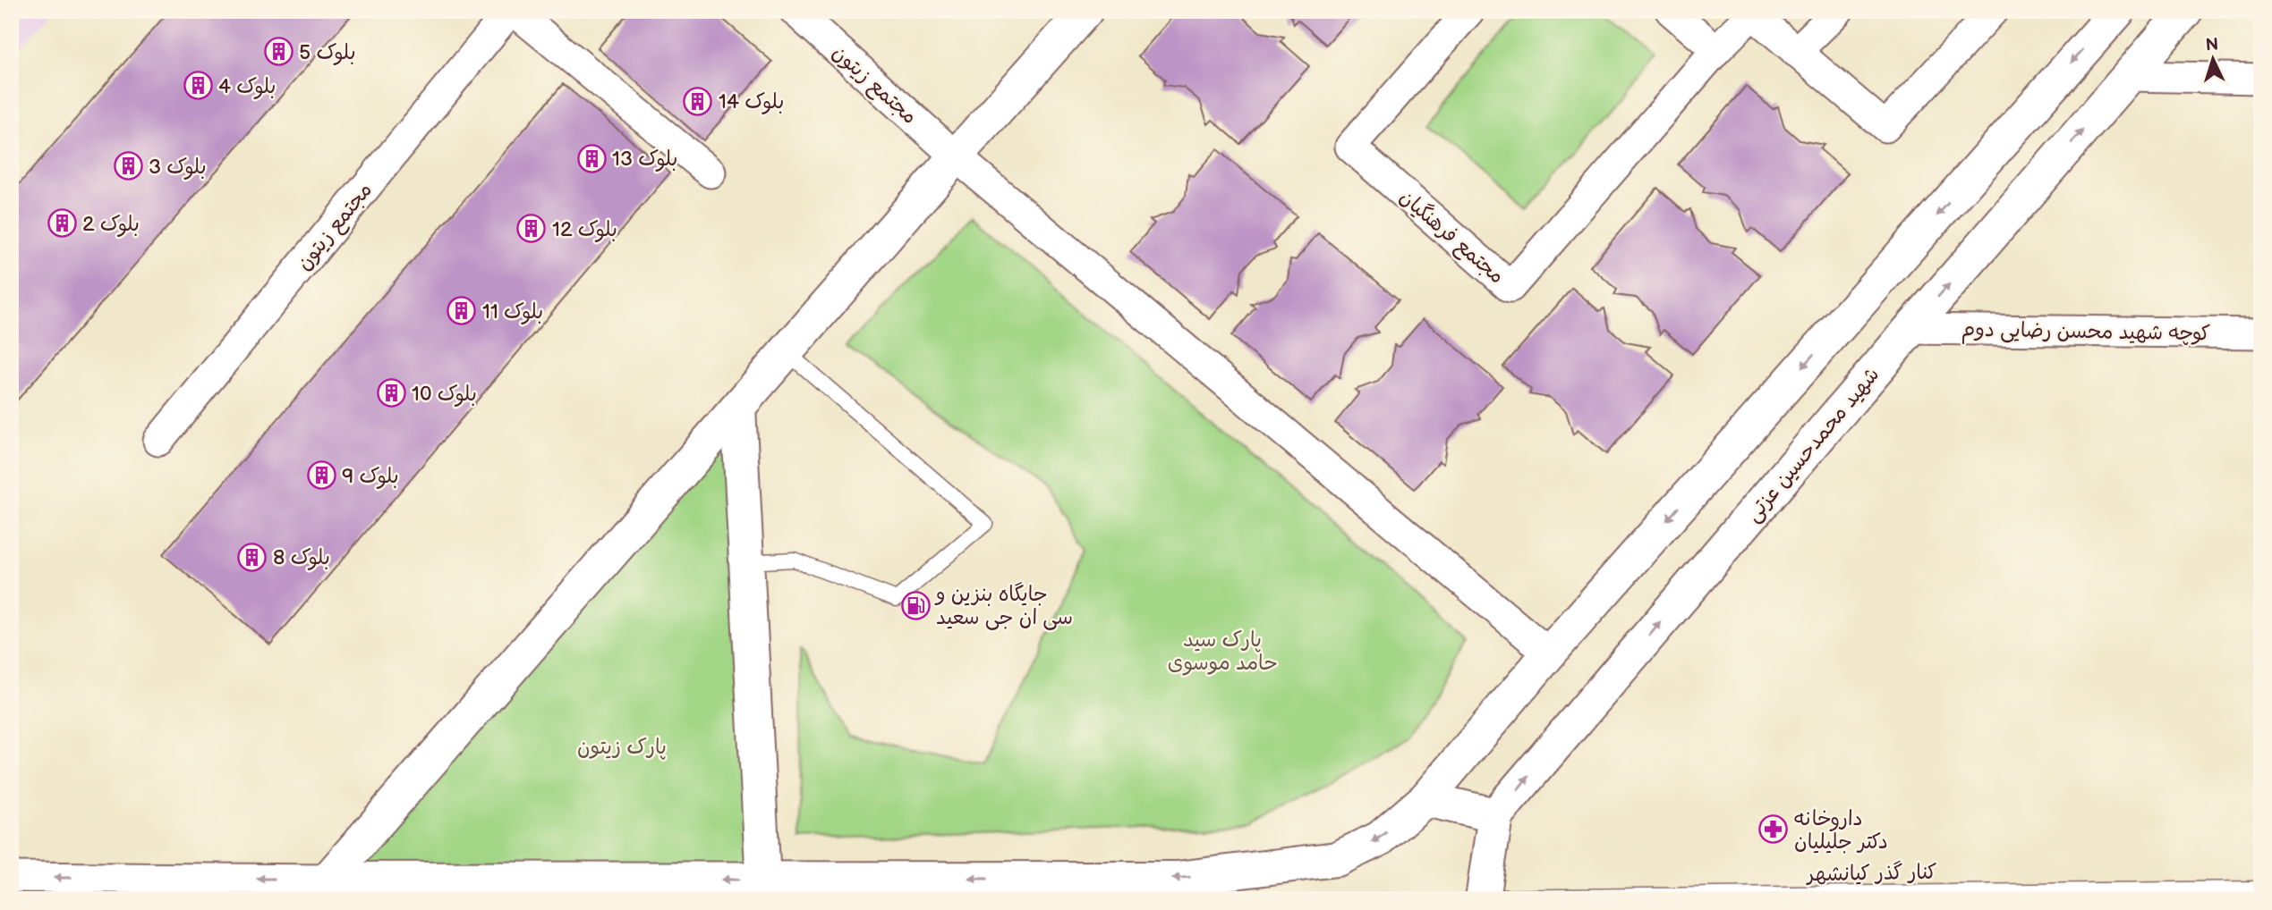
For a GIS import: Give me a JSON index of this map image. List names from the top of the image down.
{
  "streets": {
    "main road": ["شهید محمدحسین عزتی"],
    "street": ["مجتمع زیتون", "مجتمع فرهنگیان", "کوچه شهید محسن رضایی دوم"],
    "lane": ["کنار گذر کیانشهر"]
  },
  "crossings": [
    ["کوچه شهید محسن رضایی دوم", "شهید محمدحسین عزتی"]
  ],
  "parks": ["پارک سید حامد موسوی", "پارک زیتون"],
  "places": {
    "building": [
      "بلوک 5",
      "بلوک 4",
      "بلوک 14",
      "بلوک 13",
      "بلوک 3",
      "بلوک 2",
      "بلوک 12",
      "بلوک 11",
      "بلوک 10",
      "بلوک 9",
      "بلوک 8"
    ],
    "fuel station": ["جایگاه بنزین و سی ان جی سعید"],
    "pharmacy": ["داروخانه دکتر جلیلیان"]
  },
  "north": "top"
}
